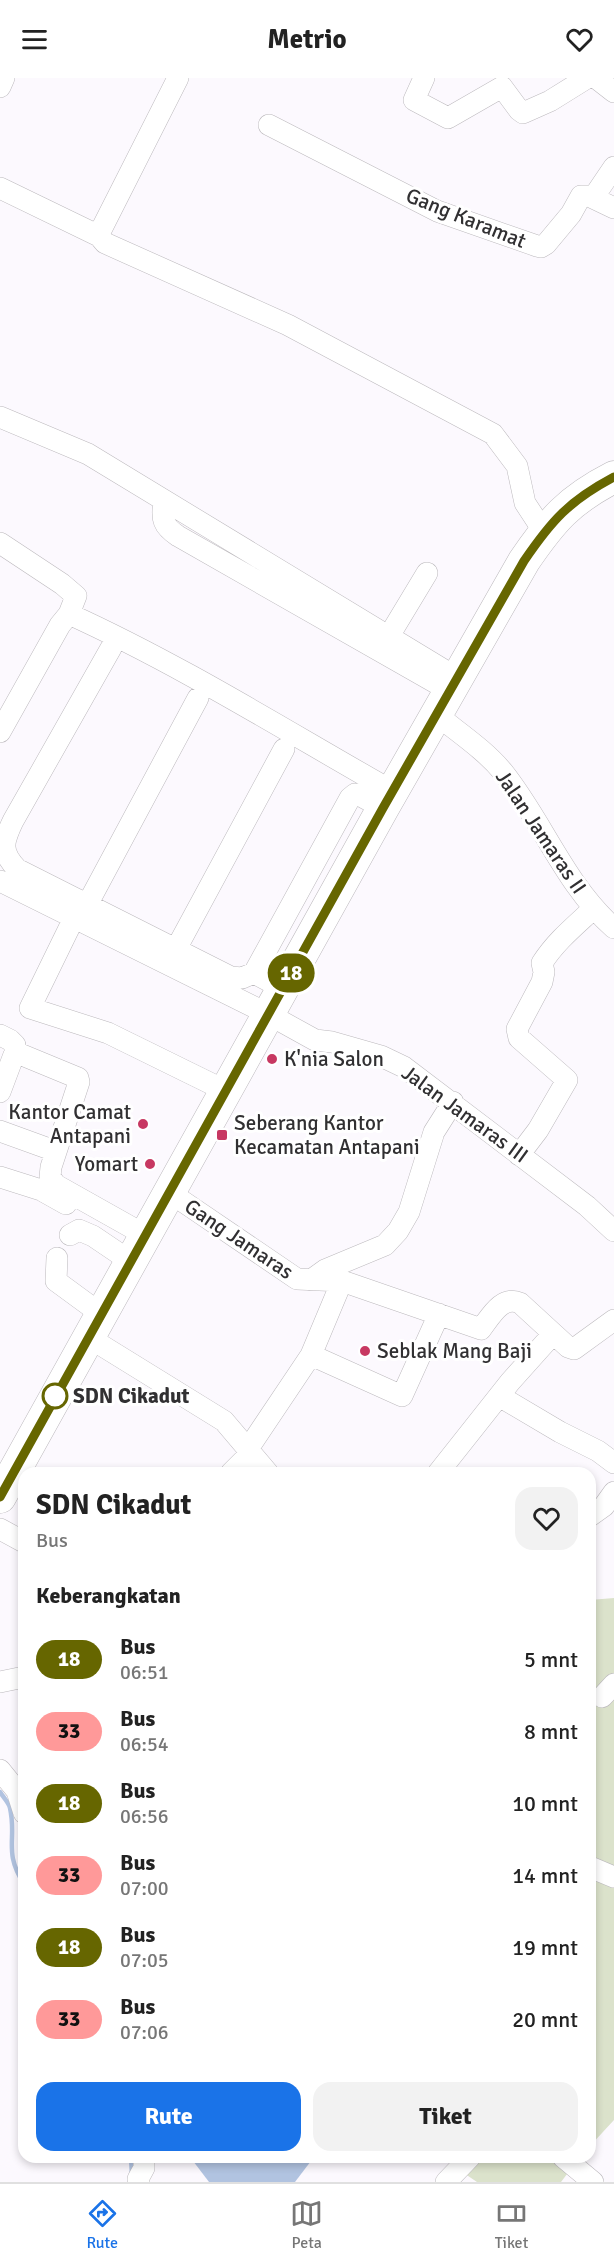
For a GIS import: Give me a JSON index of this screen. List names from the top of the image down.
{
  "streets": {
    "street": [
      "Gang Karamat",
      "Jalan Jamaras II",
      "Jalan Jamaras III",
      "Gang Jamaras"
    ]
  },
  "crossings": [
    ["Jalan Jamaras III", "Gang Jamaras"]
  ],
  "places": {
    "other": [
      "K'nia Salon",
      "Kantor Camat Antapani",
      "Yomart",
      "Seblak Mang Baji",
      "SDN Cikadut"
    ],
    "transit": ["Seberang Kantor Kecamatan Antapani"]
  },
  "lines": ["bus line 18"],
  "page": {
    "header": "Metrio",
    "on_map": "18",
    "heading": [
      ["SDN Cikadut", "Bus"],
      "Keberangkatan"
    ],
    "list": [
      {
        "mark": "18",
        "name": "Bus",
        "note": "06:51",
        "value": "5 mnt"
      },
      {
        "mark": "33",
        "name": "Bus",
        "note": "06:54",
        "value": "8 mnt"
      },
      {
        "mark": "18",
        "name": "Bus",
        "note": "06:56",
        "value": "10 mnt"
      },
      {
        "mark": "33",
        "name": "Bus",
        "note": "07:00",
        "value": "14 mnt"
      },
      {
        "mark": "18",
        "name": "Bus",
        "note": "07:05",
        "value": "19 mnt"
      },
      {
        "mark": "33",
        "name": "Bus",
        "note": "07:06",
        "value": "20 mnt"
      }
    ],
    "buttons": ["Rute", "Tiket"],
    "tabs": ["Rute", "Peta", "Tiket"]
  }
}
